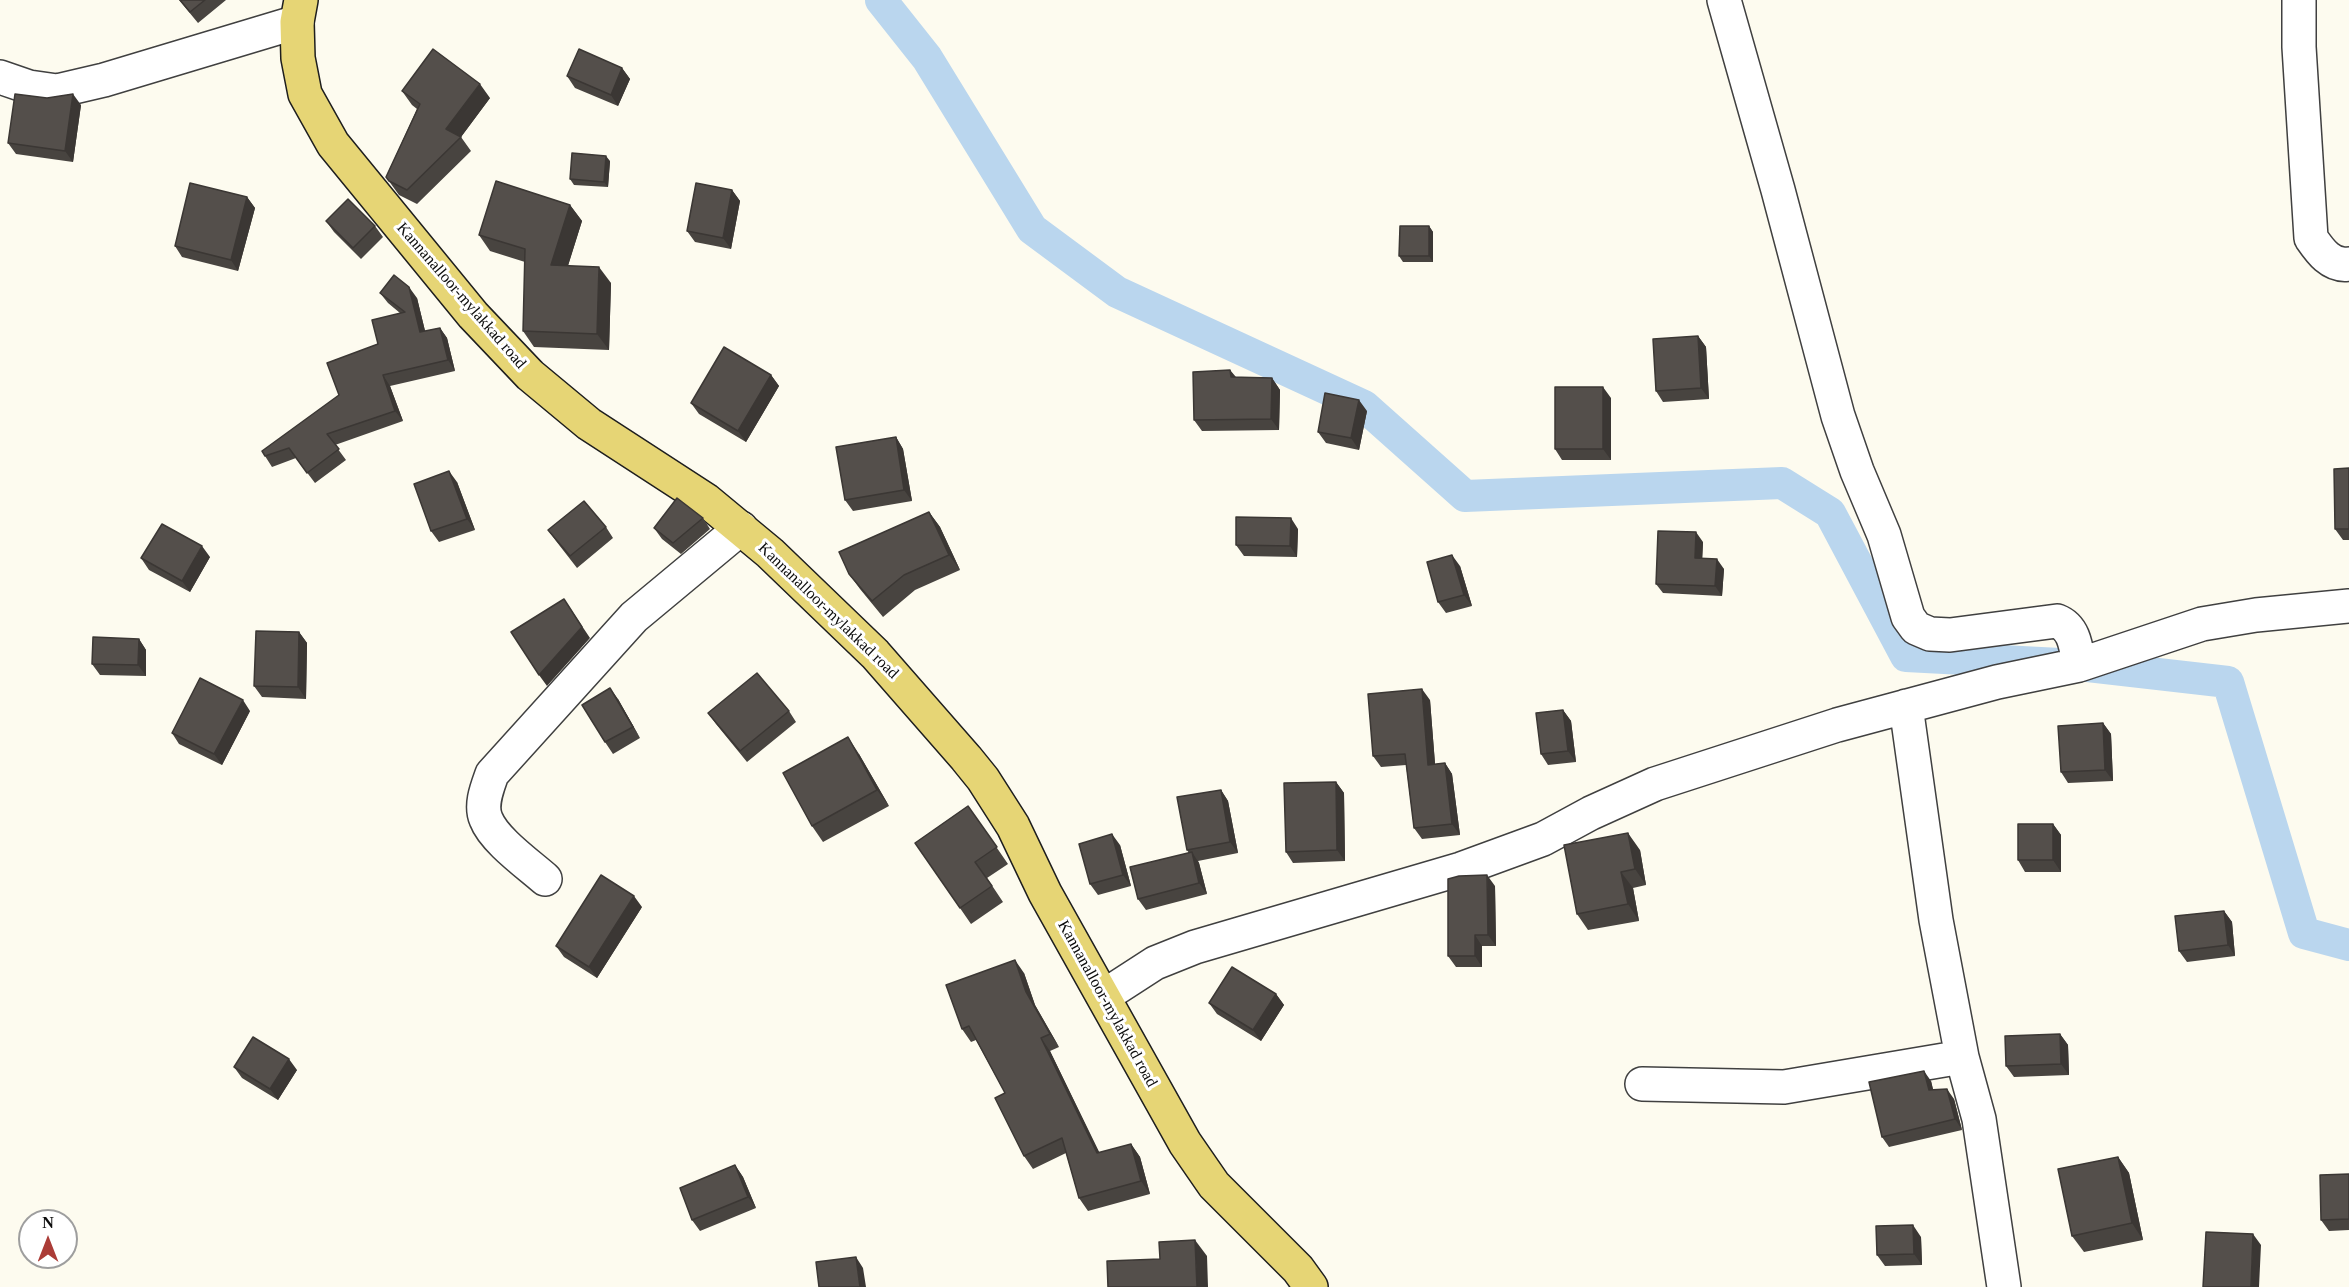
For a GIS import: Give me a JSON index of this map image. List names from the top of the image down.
{
  "streets": {
    "main road": ["Kannanalloor-mylakkad road"]
  },
  "north": "top"
}
